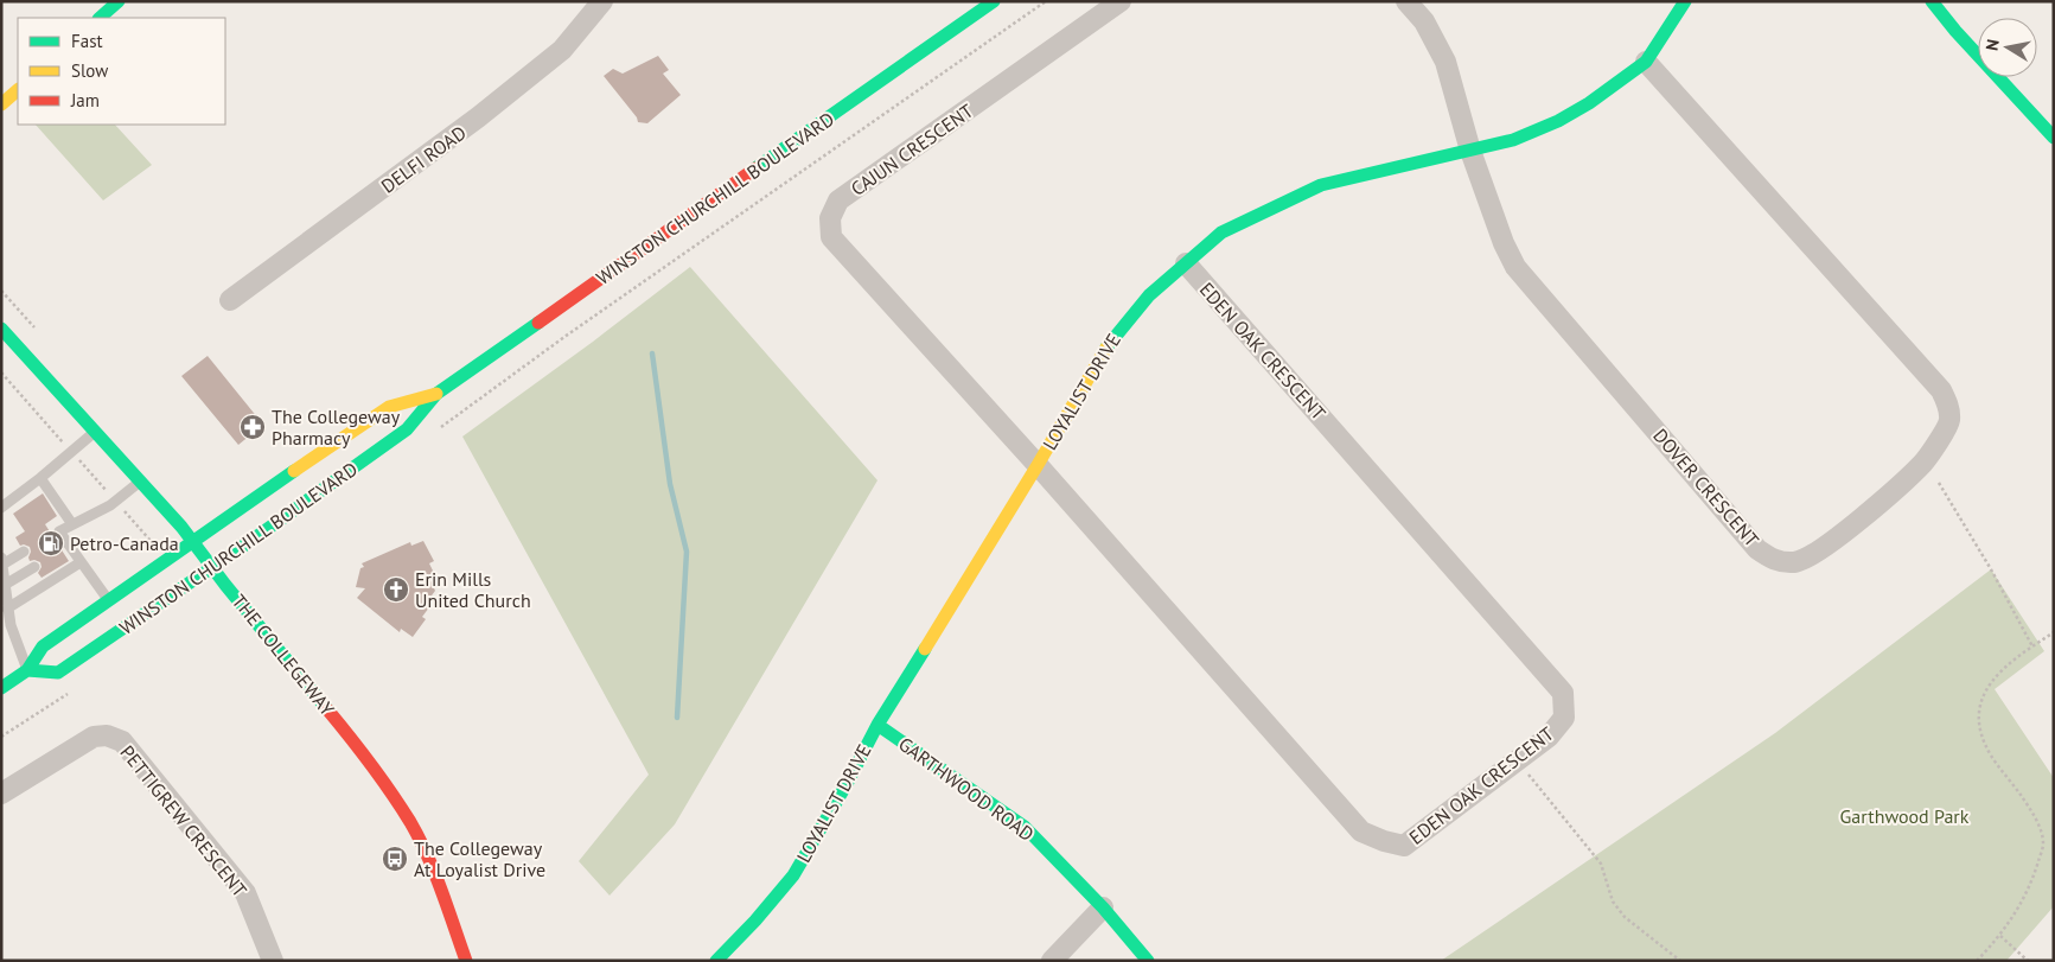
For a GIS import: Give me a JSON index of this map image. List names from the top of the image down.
{
  "streets": {
    "street": [
      "CAJUN CRESCENT",
      "DELFI ROAD",
      "WINSTON CHURCHILL BOULEVARD",
      "EDEN OAK CRESCENT",
      "LOYALIST DRIVE",
      "DOVER CRESCENT",
      "THE COLLEGEWAY",
      "GARTHWOOD ROAD",
      "PETTIGREW CRESCENT"
    ]
  },
  "crossings": [
    ["CAJUN CRESCENT", "EDEN OAK CRESCENT"],
    ["CAJUN CRESCENT", "LOYALIST DRIVE"],
    ["WINSTON CHURCHILL BOULEVARD", "THE COLLEGEWAY"],
    ["EDEN OAK CRESCENT", "LOYALIST DRIVE"],
    ["LOYALIST DRIVE", "DOVER CRESCENT"],
    ["LOYALIST DRIVE", "GARTHWOOD ROAD"]
  ],
  "parks": ["Garthwood Park"],
  "places": {
    "pharmacy": ["The Collegeway Pharmacy"],
    "fuel station": ["Petro-Canada"],
    "church": ["Erin Mills United Church"],
    "bus stop": ["The Collegeway At Loyalist Drive"]
  },
  "legend": ["Fast", "Slow", "Jam"],
  "north": "left"
}
